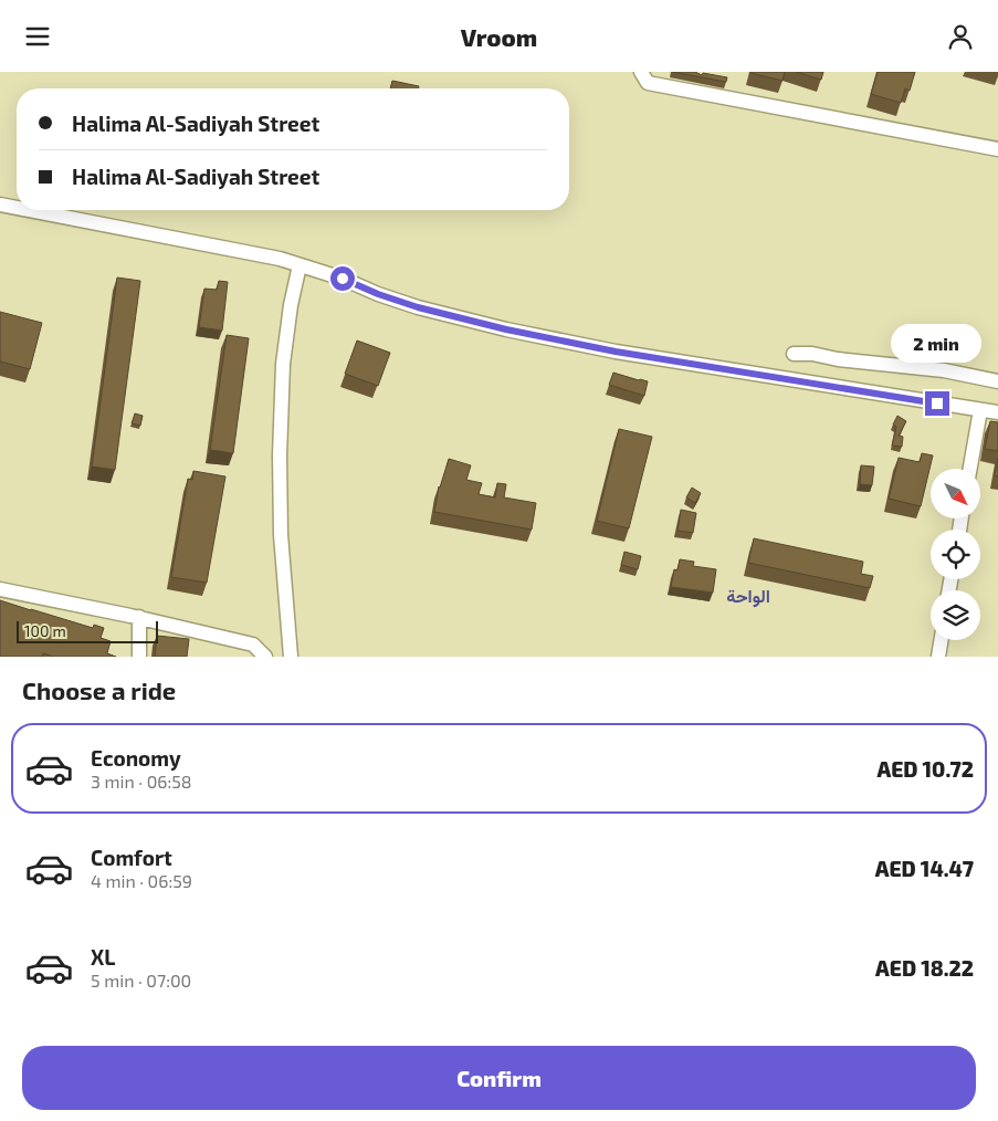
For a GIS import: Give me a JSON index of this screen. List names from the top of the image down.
{
  "districts": ["الواحة"],
  "scale_bar": "100 m",
  "north": "bottom right",
  "page": {
    "header": "Vroom",
    "banner": ["Halima Al-Sadiyah Street", "Halima Al-Sadiyah Street"],
    "bubble": "2 min",
    "scale": "100 m",
    "heading": "Choose a ride",
    "list": [
      {
        "name": "Economy",
        "note": "3 min · 06:58",
        "value": "AED 10.72"
      },
      {
        "name": "Comfort",
        "note": "4 min · 06:59",
        "value": "AED 14.47"
      },
      {
        "name": "XL",
        "note": "5 min · 07:00",
        "value": "AED 18.22"
      }
    ],
    "buttons": "Confirm"
  }
}
